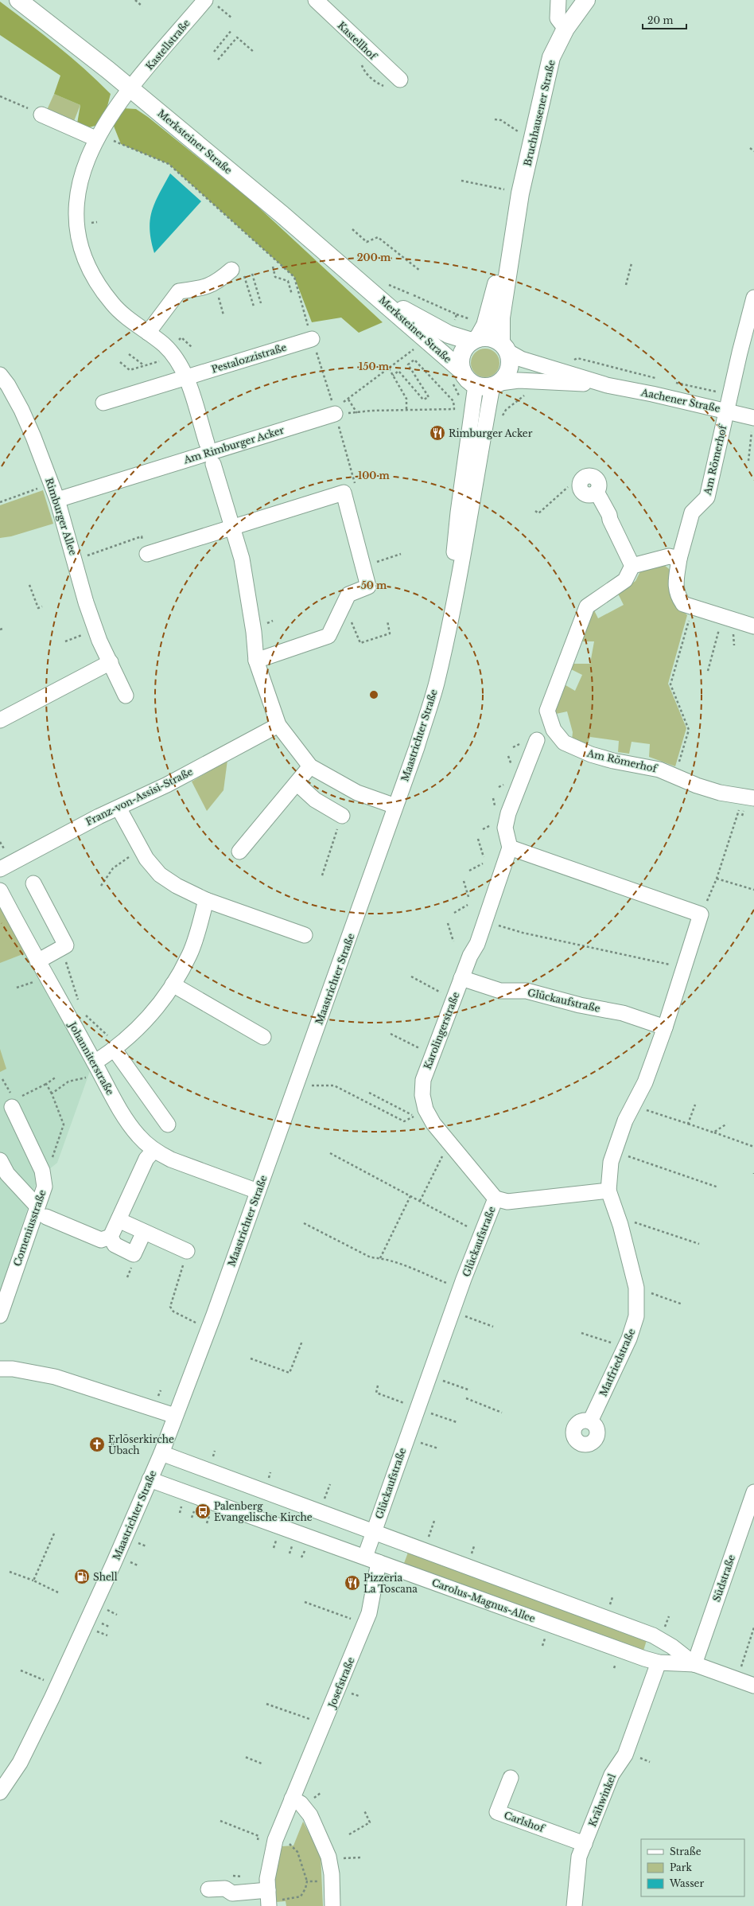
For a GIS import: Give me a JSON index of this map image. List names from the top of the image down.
{
  "streets": {
    "main road": ["Bruchhausener Straße", "Merksteiner Straße"],
    "street": [
      "Kastellhof",
      "Kastellstraße",
      "Pestalozzistraße",
      "Aachener Straße",
      "Am Rimburger Acker",
      "Am Römerhof",
      "Rimburger Allee",
      "Maastrichter Straße",
      "Franz-von-Assisi-Straße",
      "Glückaufstraße",
      "Karolingerstraße",
      "Johanniterstraße",
      "Comeniusstraße",
      "Matfriedstraße",
      "Südstraße",
      "Carolus-Magnus-Allee",
      "Josefstraße",
      "Krähwinkel",
      "Carlshof"
    ]
  },
  "crossings": [
    ["Kastellstraße", "Merksteiner Straße"],
    ["Bruchhausener Straße", "Merksteiner Straße"],
    ["Bruchhausener Straße", "Aachener Straße"],
    ["Bruchhausener Straße", "Maastrichter Straße"],
    ["Merksteiner Straße", "Aachener Straße"],
    ["Merksteiner Straße", "Maastrichter Straße"],
    ["Aachener Straße", "Am Römerhof"],
    ["Aachener Straße", "Maastrichter Straße"],
    ["Am Rimburger Acker", "Rimburger Allee"],
    ["Maastrichter Straße", "Johanniterstraße"],
    ["Maastrichter Straße", "Carolus-Magnus-Allee"],
    ["Glückaufstraße", "Karolingerstraße"],
    ["Glückaufstraße", "Matfriedstraße"],
    ["Glückaufstraße", "Carolus-Magnus-Allee"],
    ["Südstraße", "Carolus-Magnus-Allee"],
    ["Carolus-Magnus-Allee", "Josefstraße"],
    ["Carolus-Magnus-Allee", "Krähwinkel"],
    ["Krähwinkel", "Carlshof"]
  ],
  "places": {
    "restaurant": ["Rimburger Acker", "Pizzeria La Toscana"],
    "church": ["Erlöserkirche Übach"],
    "bus stop": ["Palenberg Evangelische Kirche"],
    "fuel station": ["Shell"]
  },
  "legend": ["Straße", "Park", "Wasser"],
  "scale_bar": "20 m",
  "rings": [
    "200 m",
    "150 m",
    "100 m",
    "50 m"
  ]
}
